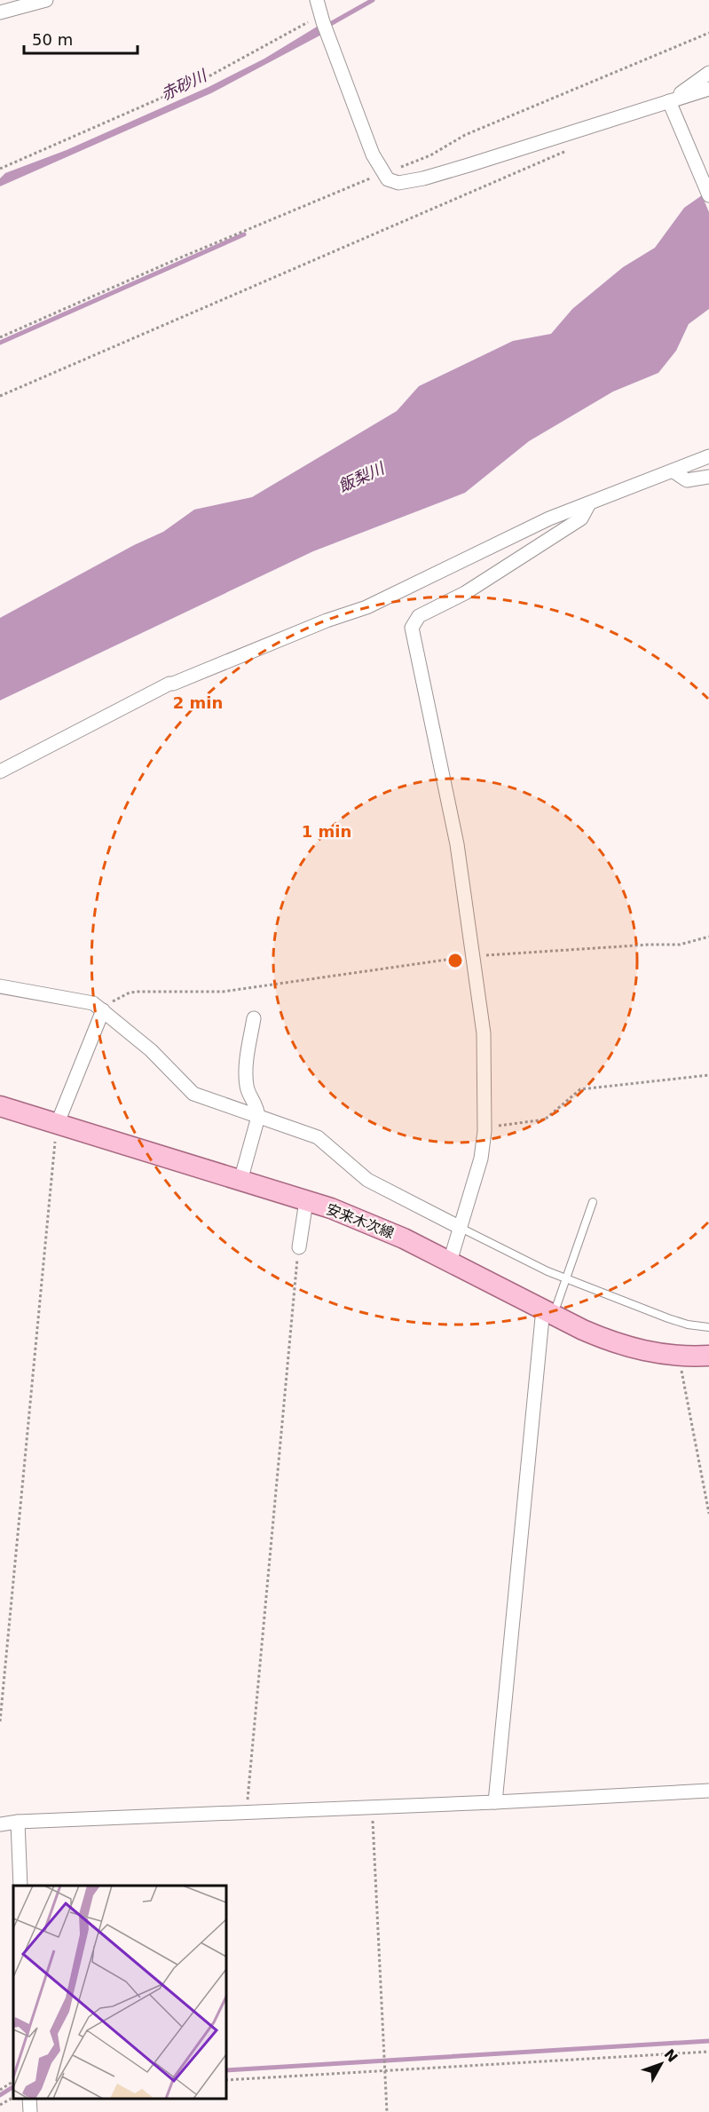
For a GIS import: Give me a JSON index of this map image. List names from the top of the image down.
{
  "streets": {
    "main road": ["安来木次線"]
  },
  "water": ["赤砂川", "飯梨川"],
  "scale_bar": "50 m",
  "north": "top right",
  "rings": ["2 min", "1 min"]
}
